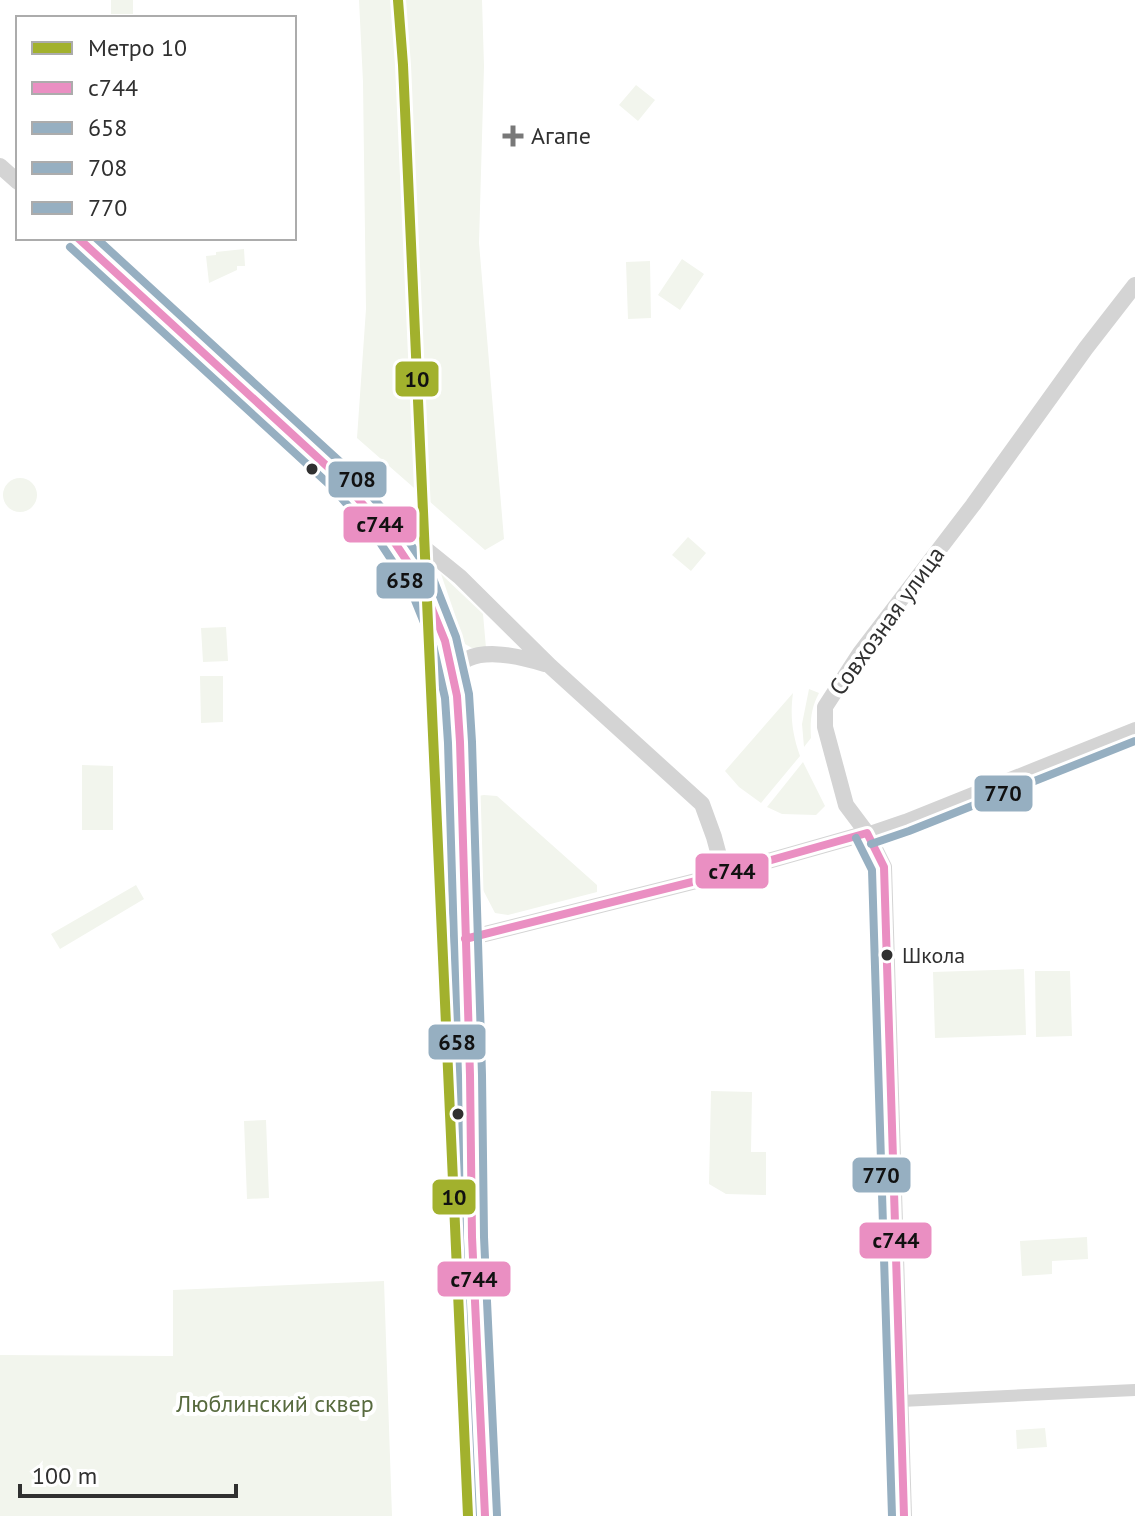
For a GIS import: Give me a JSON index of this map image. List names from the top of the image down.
{
  "streets": {
    "street": ["Совхозная улица"]
  },
  "parks": ["Люблинский сквер"],
  "places": {
    "health": ["Агапе"],
    "other": ["Школа"]
  },
  "lines": [
    "metro line 10",
    "transit line с744",
    "transit line 708",
    "transit line 658",
    "transit line 770"
  ],
  "legend": [
    "Метро 10",
    "с744",
    "658",
    "708",
    "770"
  ],
  "scale_bar": "100 m"
}
